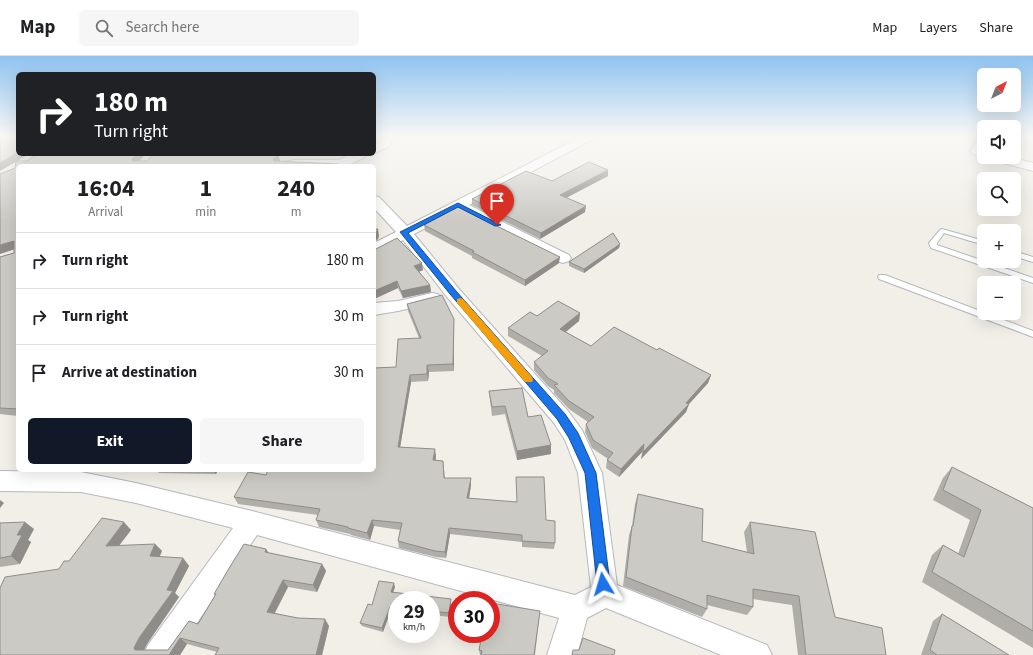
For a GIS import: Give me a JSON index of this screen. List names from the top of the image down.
{
  "north": "top right",
  "page": {
    "header": "Map",
    "search": "Search here",
    "nav": ["Map", "Layers", "Share"],
    "map_buttons": ["+", "−"],
    "turn": ["180 m", "Turn right"],
    "eta": [
      "16:04",
      "Arrival",
      "1",
      "min",
      "240",
      "m"
    ],
    "list": [
      {
        "name": "Turn right",
        "value": "180 m"
      },
      {
        "name": "Turn right",
        "value": "30 m"
      },
      {
        "name": "Arrive at destination",
        "value": "30 m"
      }
    ],
    "buttons": ["Exit", "Share"],
    "speed": "29 km/h",
    "limit": "30"
  }
}
